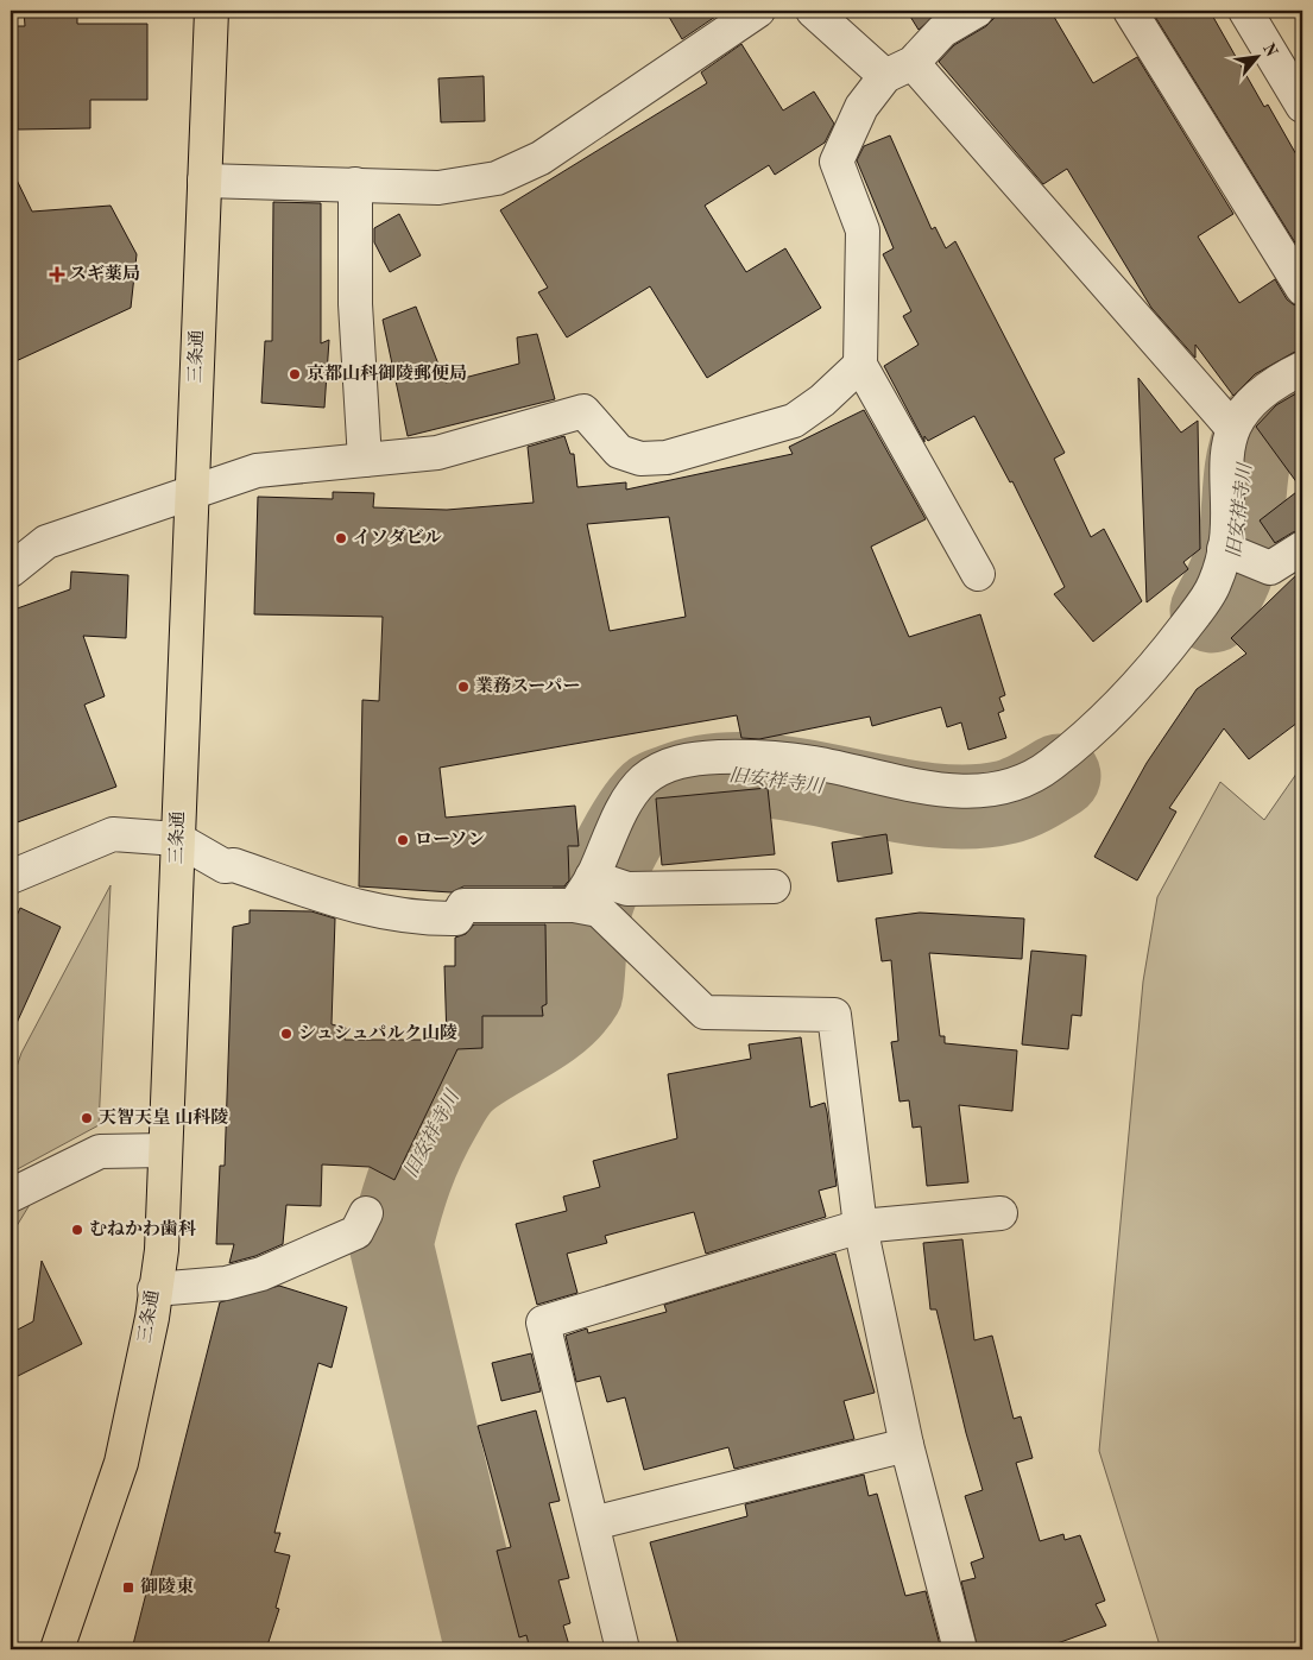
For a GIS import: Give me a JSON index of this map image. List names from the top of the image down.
{
  "streets": {
    "main road": ["三条通"]
  },
  "water": ["旧安祥寺川"],
  "places": {
    "health": ["スギ薬局"],
    "other": [
      "京都山科御陵郵便局",
      "イソダビル",
      "業務スーパー",
      "ローソン",
      "シュシュパルク山陵",
      "天智天皇 山科陵",
      "むねかわ歯科"
    ],
    "transit": ["御陵東"]
  },
  "north": "top right"
}
